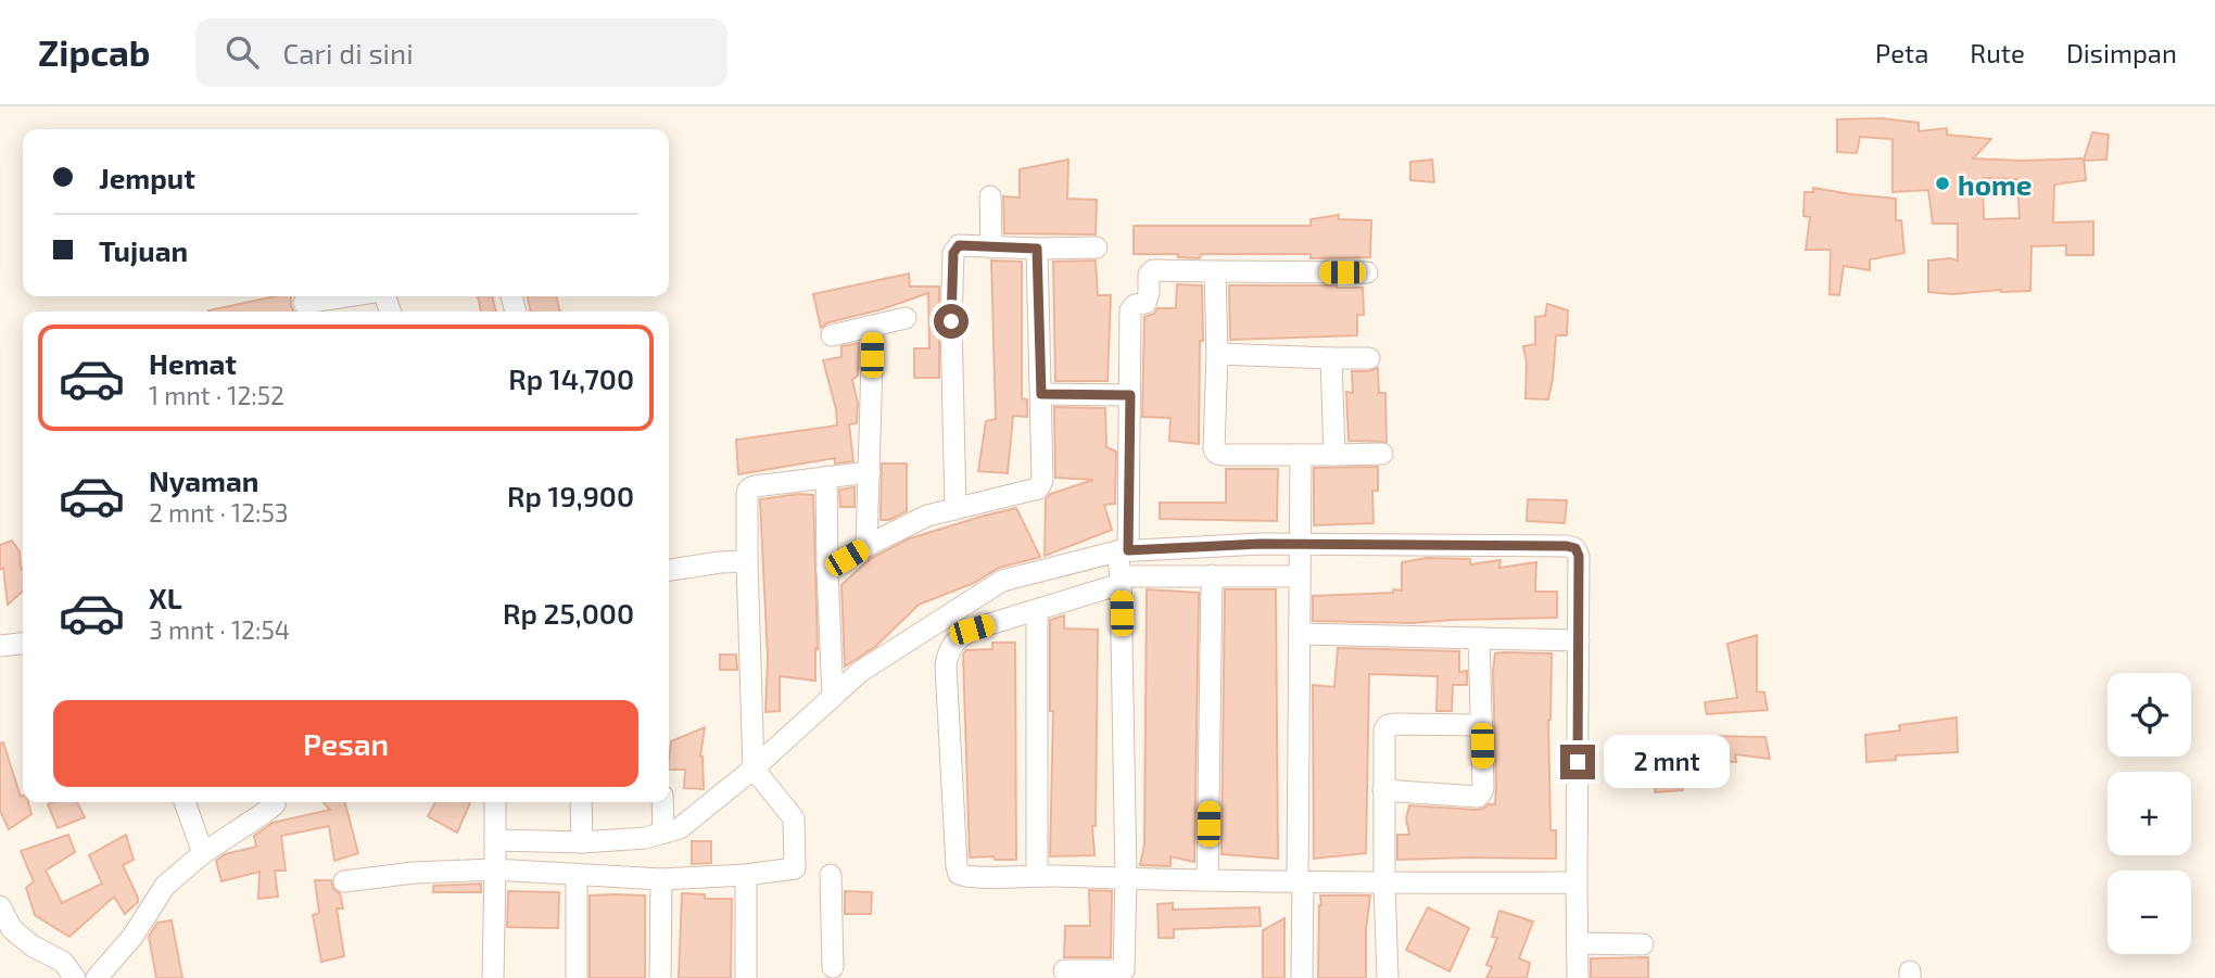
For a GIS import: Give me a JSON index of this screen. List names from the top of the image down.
{
  "places": ["home"],
  "page": {
    "header": "Zipcab",
    "search": "Cari di sini",
    "nav": ["Peta", "Rute", "Disimpan"],
    "banner": ["Jemput", "Tujuan"],
    "list": [
      {
        "name": "Hemat",
        "note": "1 mnt · 12:52",
        "value": "Rp 14,700"
      },
      {
        "name": "Nyaman",
        "note": "2 mnt · 12:53",
        "value": "Rp 19,900"
      },
      {
        "name": "XL",
        "note": "3 mnt · 12:54",
        "value": "Rp 25,000"
      }
    ],
    "map_buttons": ["+", "−"],
    "buttons": "Pesan",
    "bubble": "2 mnt"
  }
}
